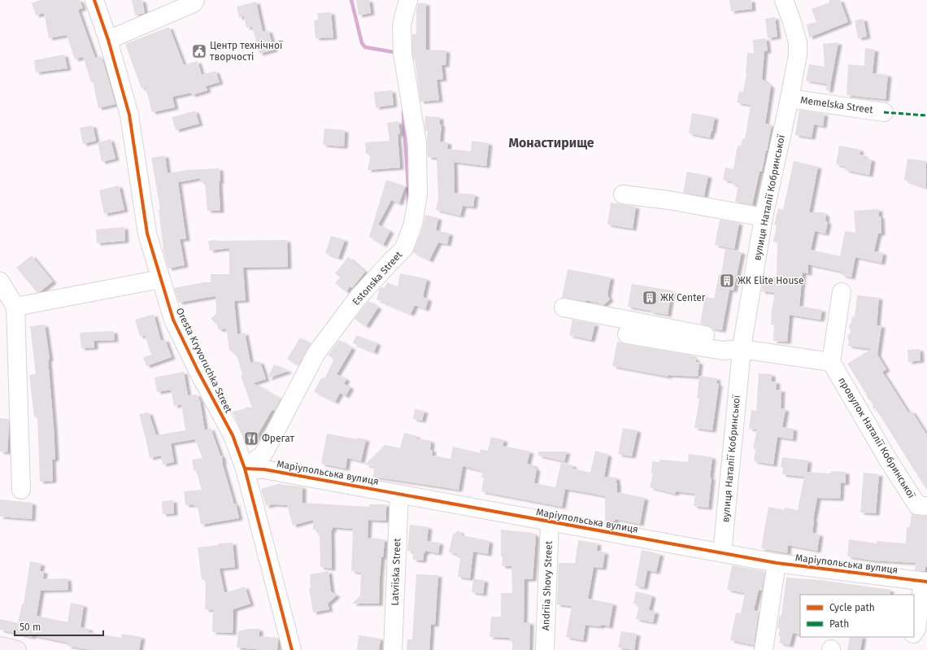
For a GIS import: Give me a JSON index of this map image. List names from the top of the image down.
{
  "streets": {
    "street": [
      "Memelska Street",
      "вулиця Наталії Кобринської",
      "Estonska Street",
      "Oresta Kryvoruchka Street",
      "провулок Наталії Кобринської",
      "Маріупольська вулиця",
      "Latviiska Street",
      "Andriia Shovy Street"
    ]
  },
  "crossings": [
    ["Memelska Street", "вулиця Наталії Кобринської"],
    ["вулиця Наталії Кобринської", "Маріупольська вулиця"],
    ["Estonska Street", "Oresta Kryvoruchka Street"],
    ["Estonska Street", "Маріупольська вулиця"],
    ["Oresta Kryvoruchka Street", "Маріупольська вулиця"],
    ["Маріупольська вулиця", "Latviiska Street"],
    ["Маріупольська вулиця", "Andriia Shovy Street"]
  ],
  "districts": ["Монастирище"],
  "places": {
    "public building": ["Центр технічної творчості"],
    "building": ["ЖК Elite House", "ЖК Center"],
    "restaurant": ["Фрегат"]
  },
  "legend": ["Cycle path", "Path"],
  "scale_bar": "50 m"
}
